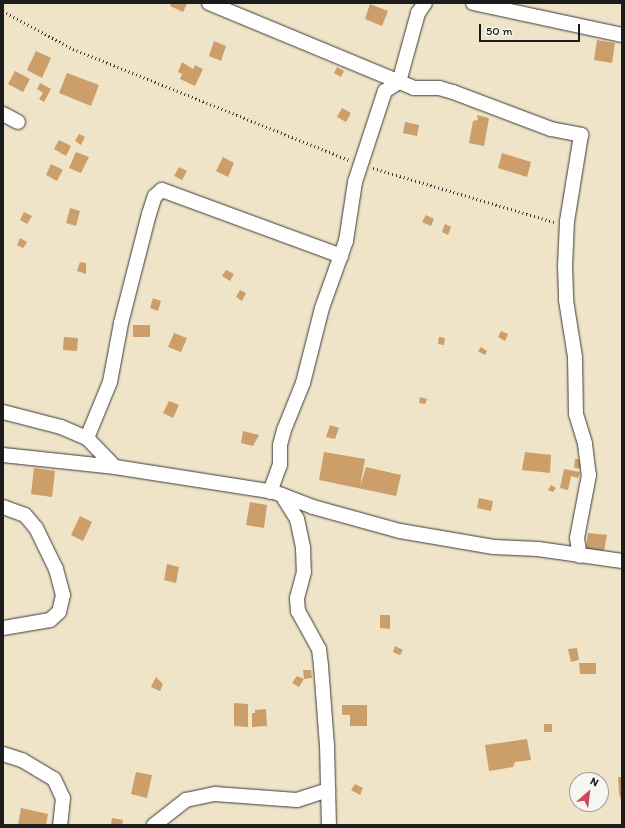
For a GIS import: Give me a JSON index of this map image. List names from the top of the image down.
{
  "scale_bar": "50 m",
  "north": "top right"
}
